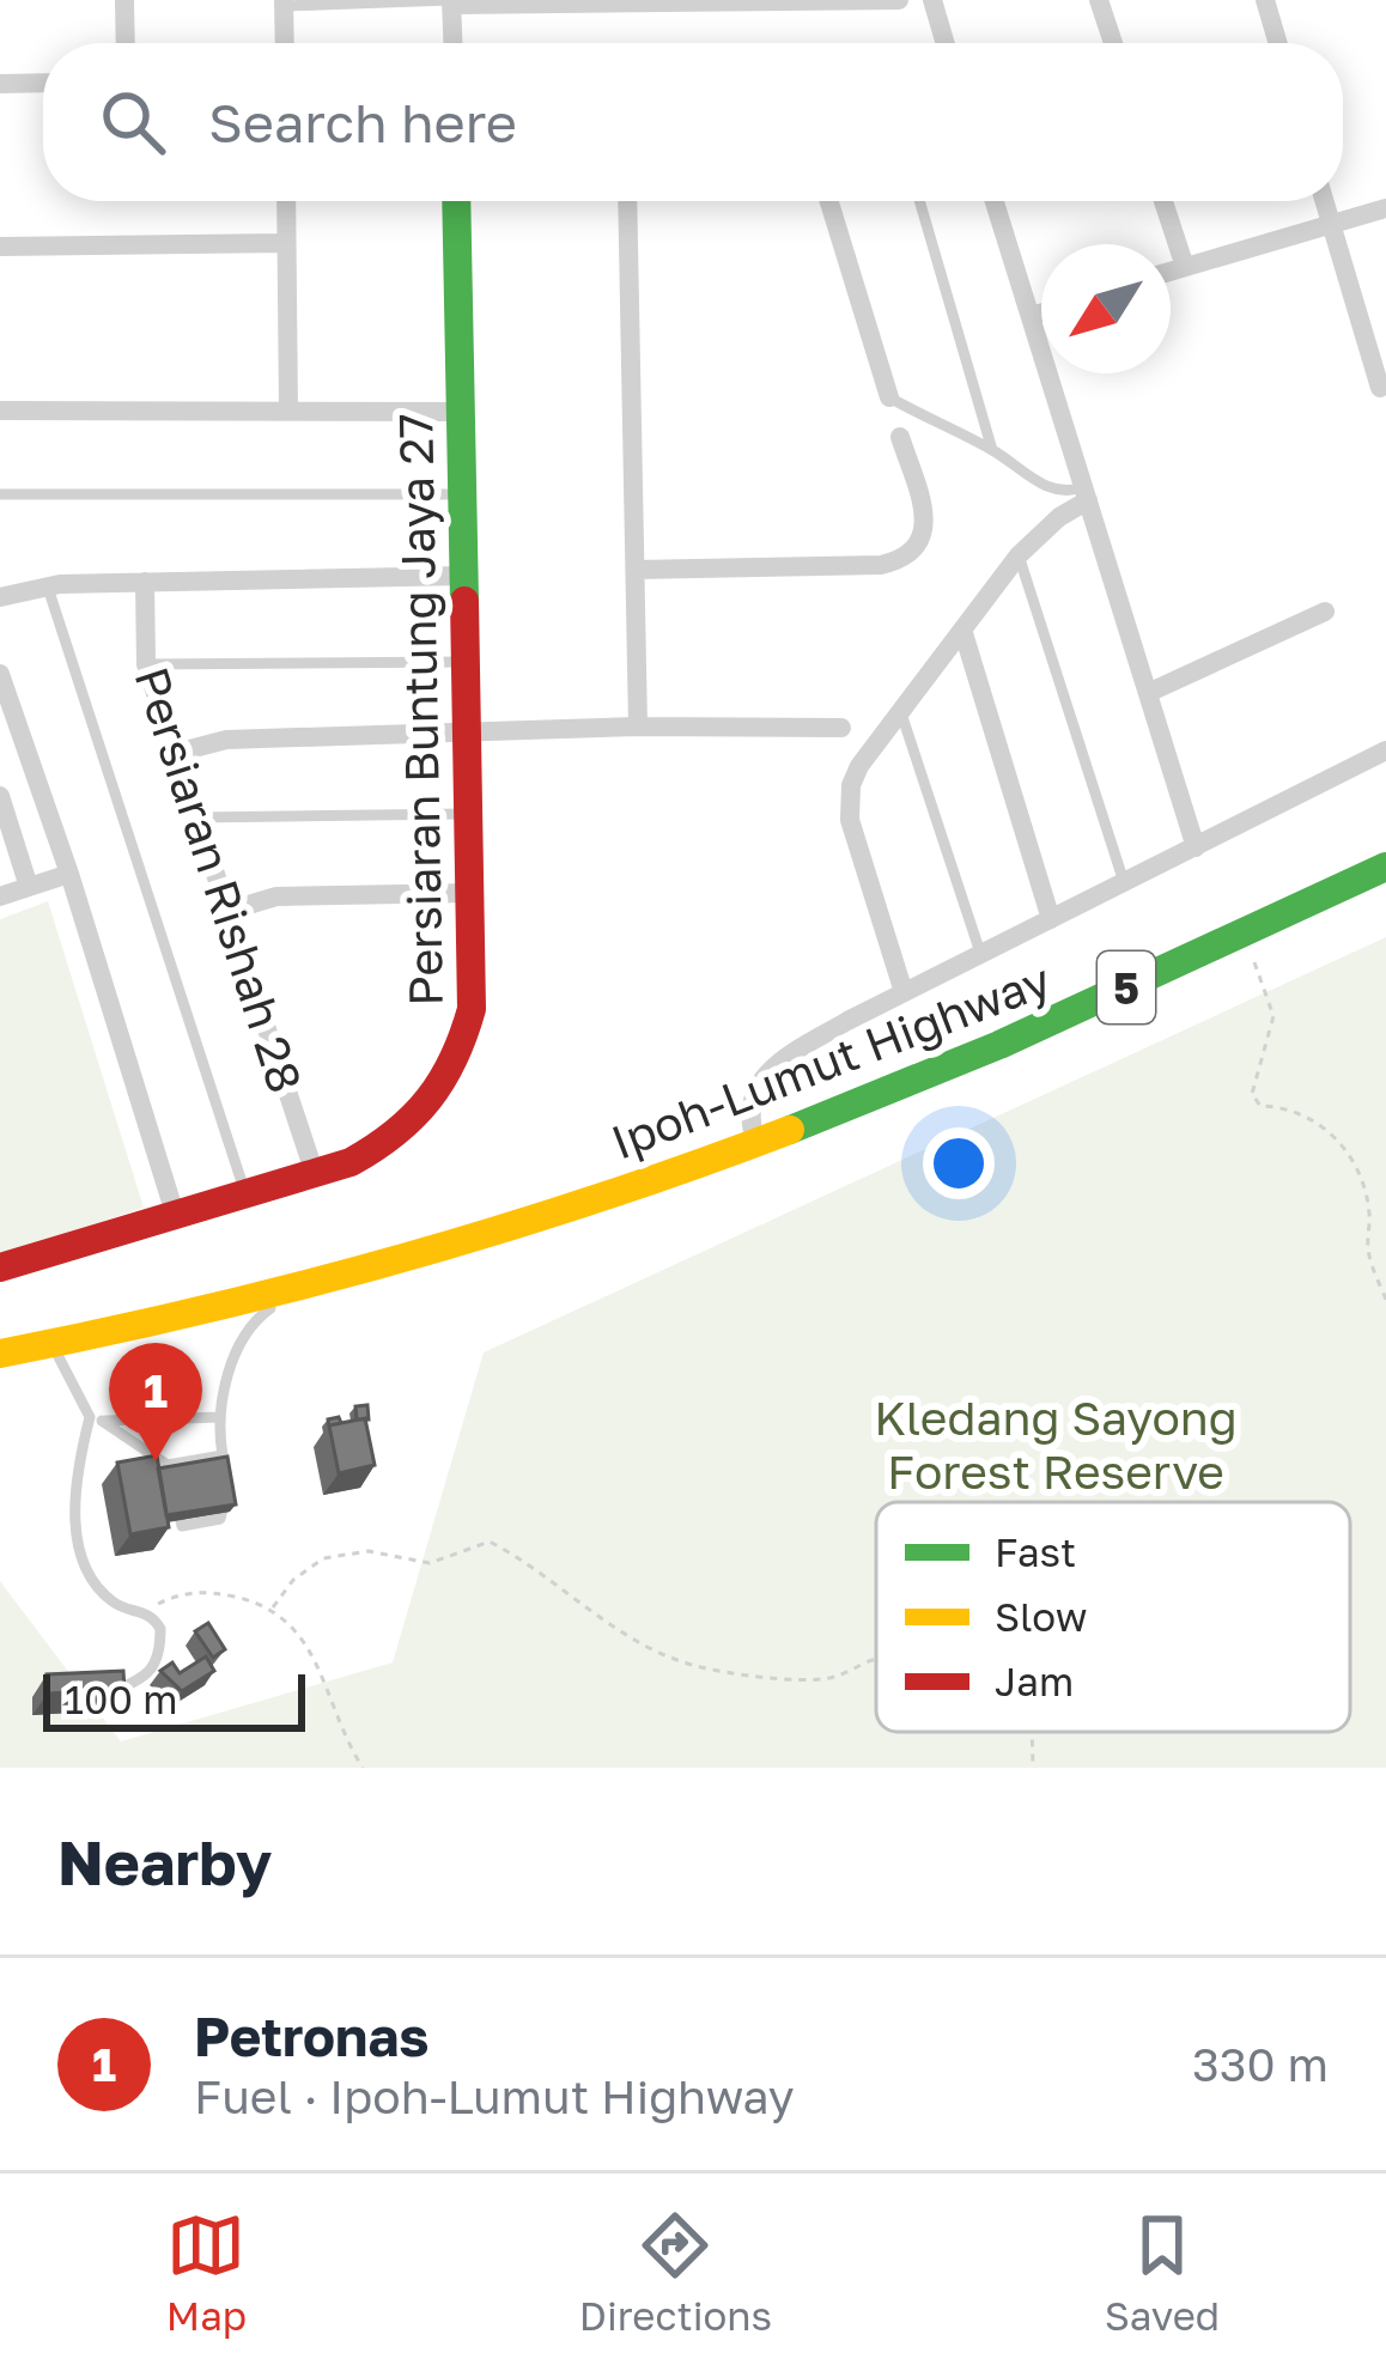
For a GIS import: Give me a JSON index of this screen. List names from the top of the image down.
{
  "streets": {
    "main road": ["Persiaran Buntung Jaya 27", "5", "Ipoh-Lumut Highway"],
    "street": ["Persiaran Rishah 28"]
  },
  "crossings": [
    ["Persiaran Buntung Jaya 27", "Persiaran Rishah 28"]
  ],
  "parks": ["Kledang Sayong Forest Reserve"],
  "legend": ["Fast", "Slow", "Jam"],
  "scale_bar": "100 m",
  "north": "bottom left",
  "page": {
    "search": "Search here",
    "pins": "1",
    "scale": "100 m",
    "heading": "Nearby",
    "list": [
      {
        "mark": "1",
        "name": "Petronas",
        "note": "Fuel · Ipoh-Lumut Highway",
        "value": "330 m"
      }
    ],
    "nav": ["Map", "Directions", "Saved"]
  }
}
